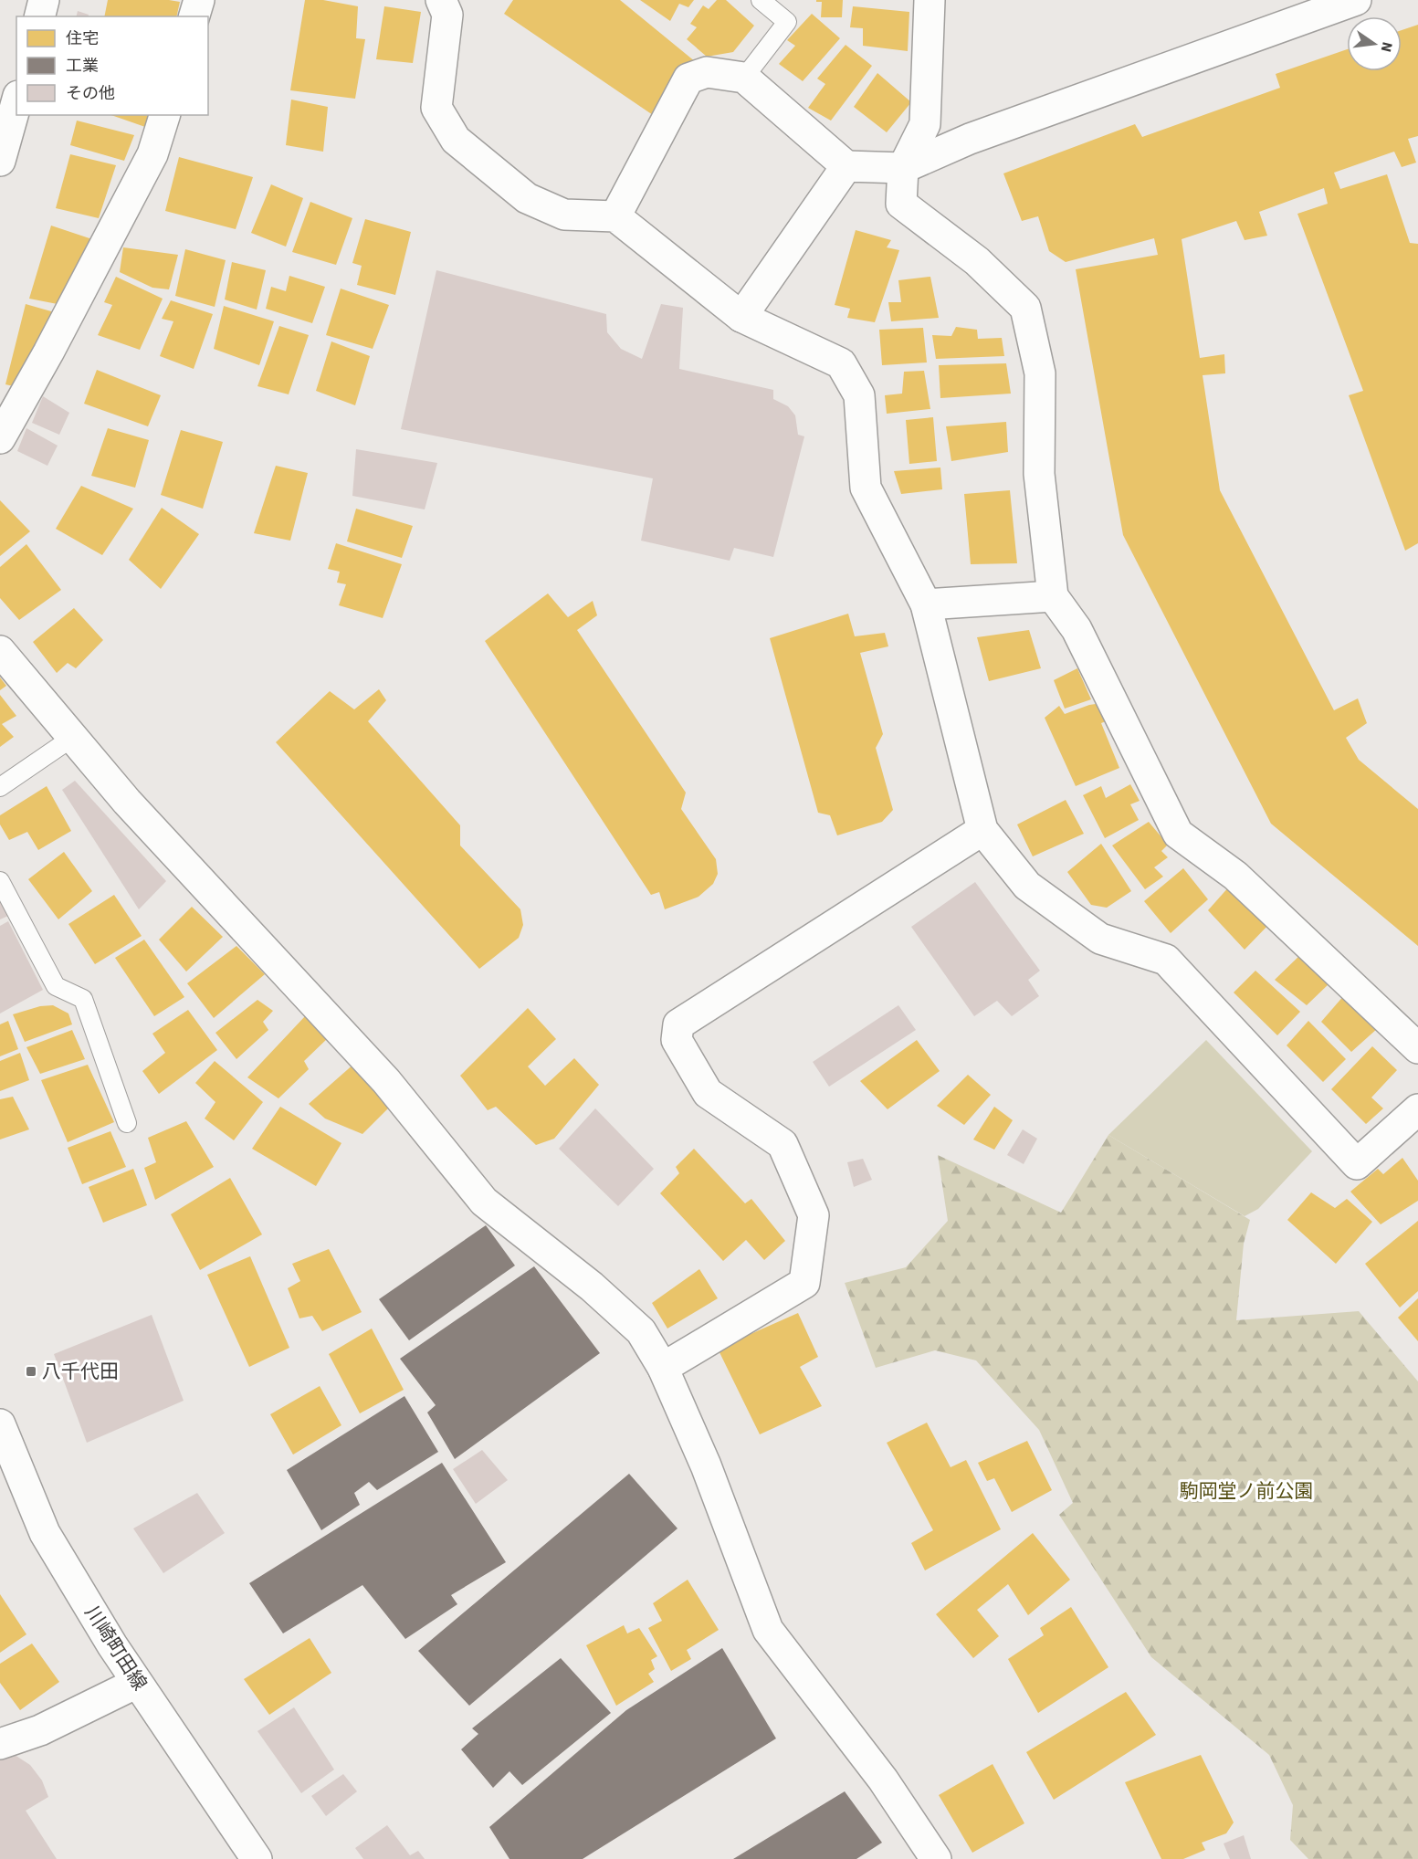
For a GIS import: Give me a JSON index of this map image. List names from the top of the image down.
{
  "streets": {
    "street": ["川崎町田線"]
  },
  "parks": ["駒岡堂ノ前公園"],
  "places": {
    "transit": ["八千代田"]
  },
  "legend": ["住宅", "工業", "その他"],
  "north": "right"
}
